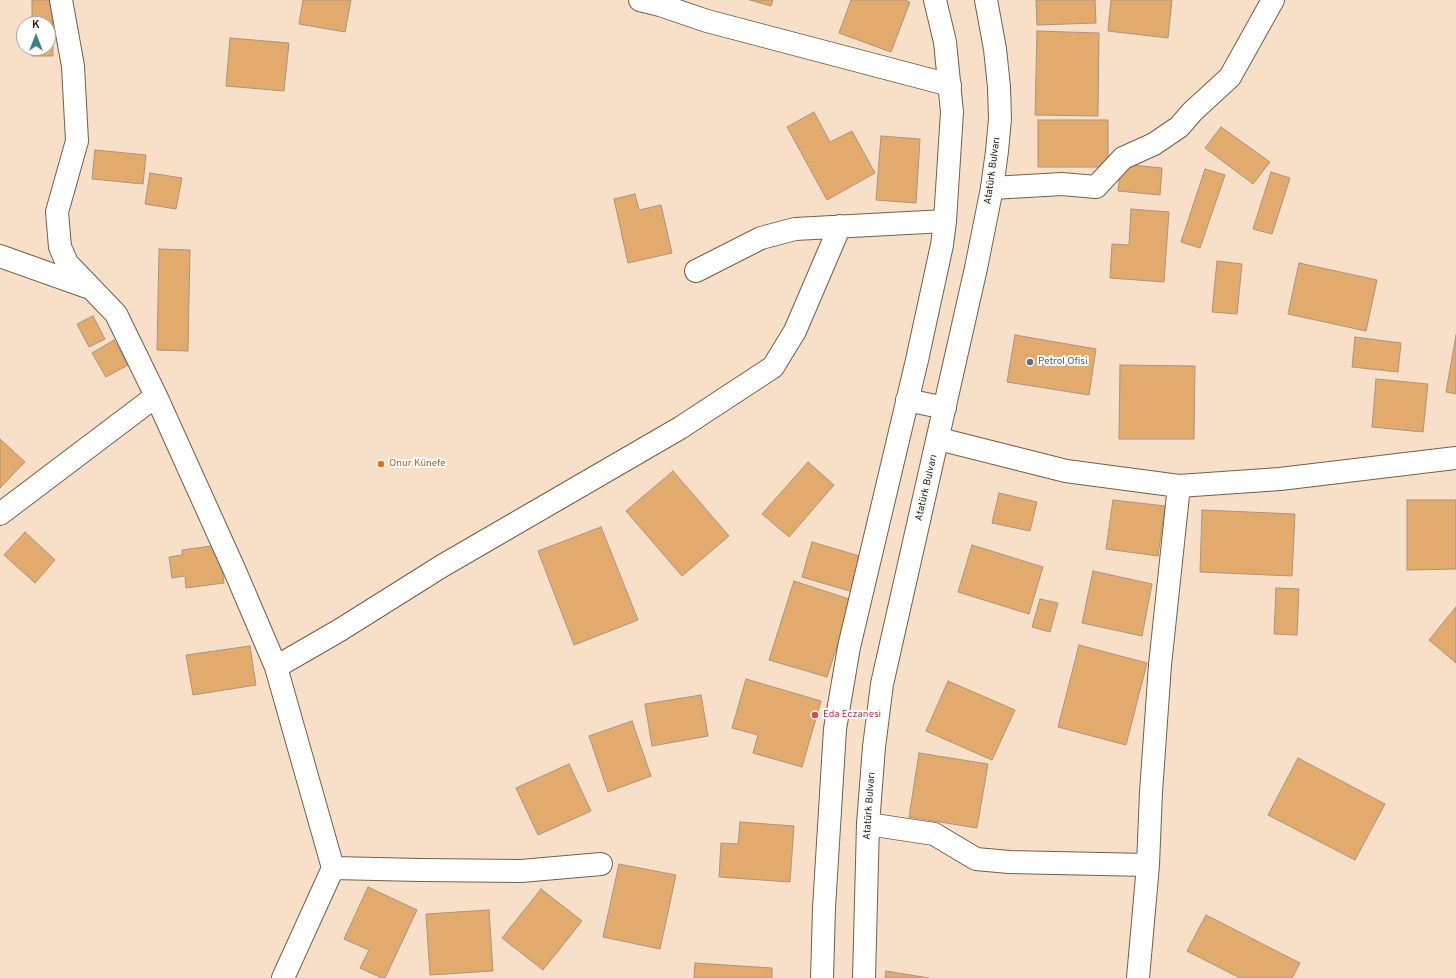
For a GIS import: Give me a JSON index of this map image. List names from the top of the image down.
{
  "streets": {
    "main road": ["Atatürk Bulvarı"]
  },
  "places": ["Petrol Ofisi", "Onur Künefe", "Eda Eczanesi"],
  "north": "top"
}
